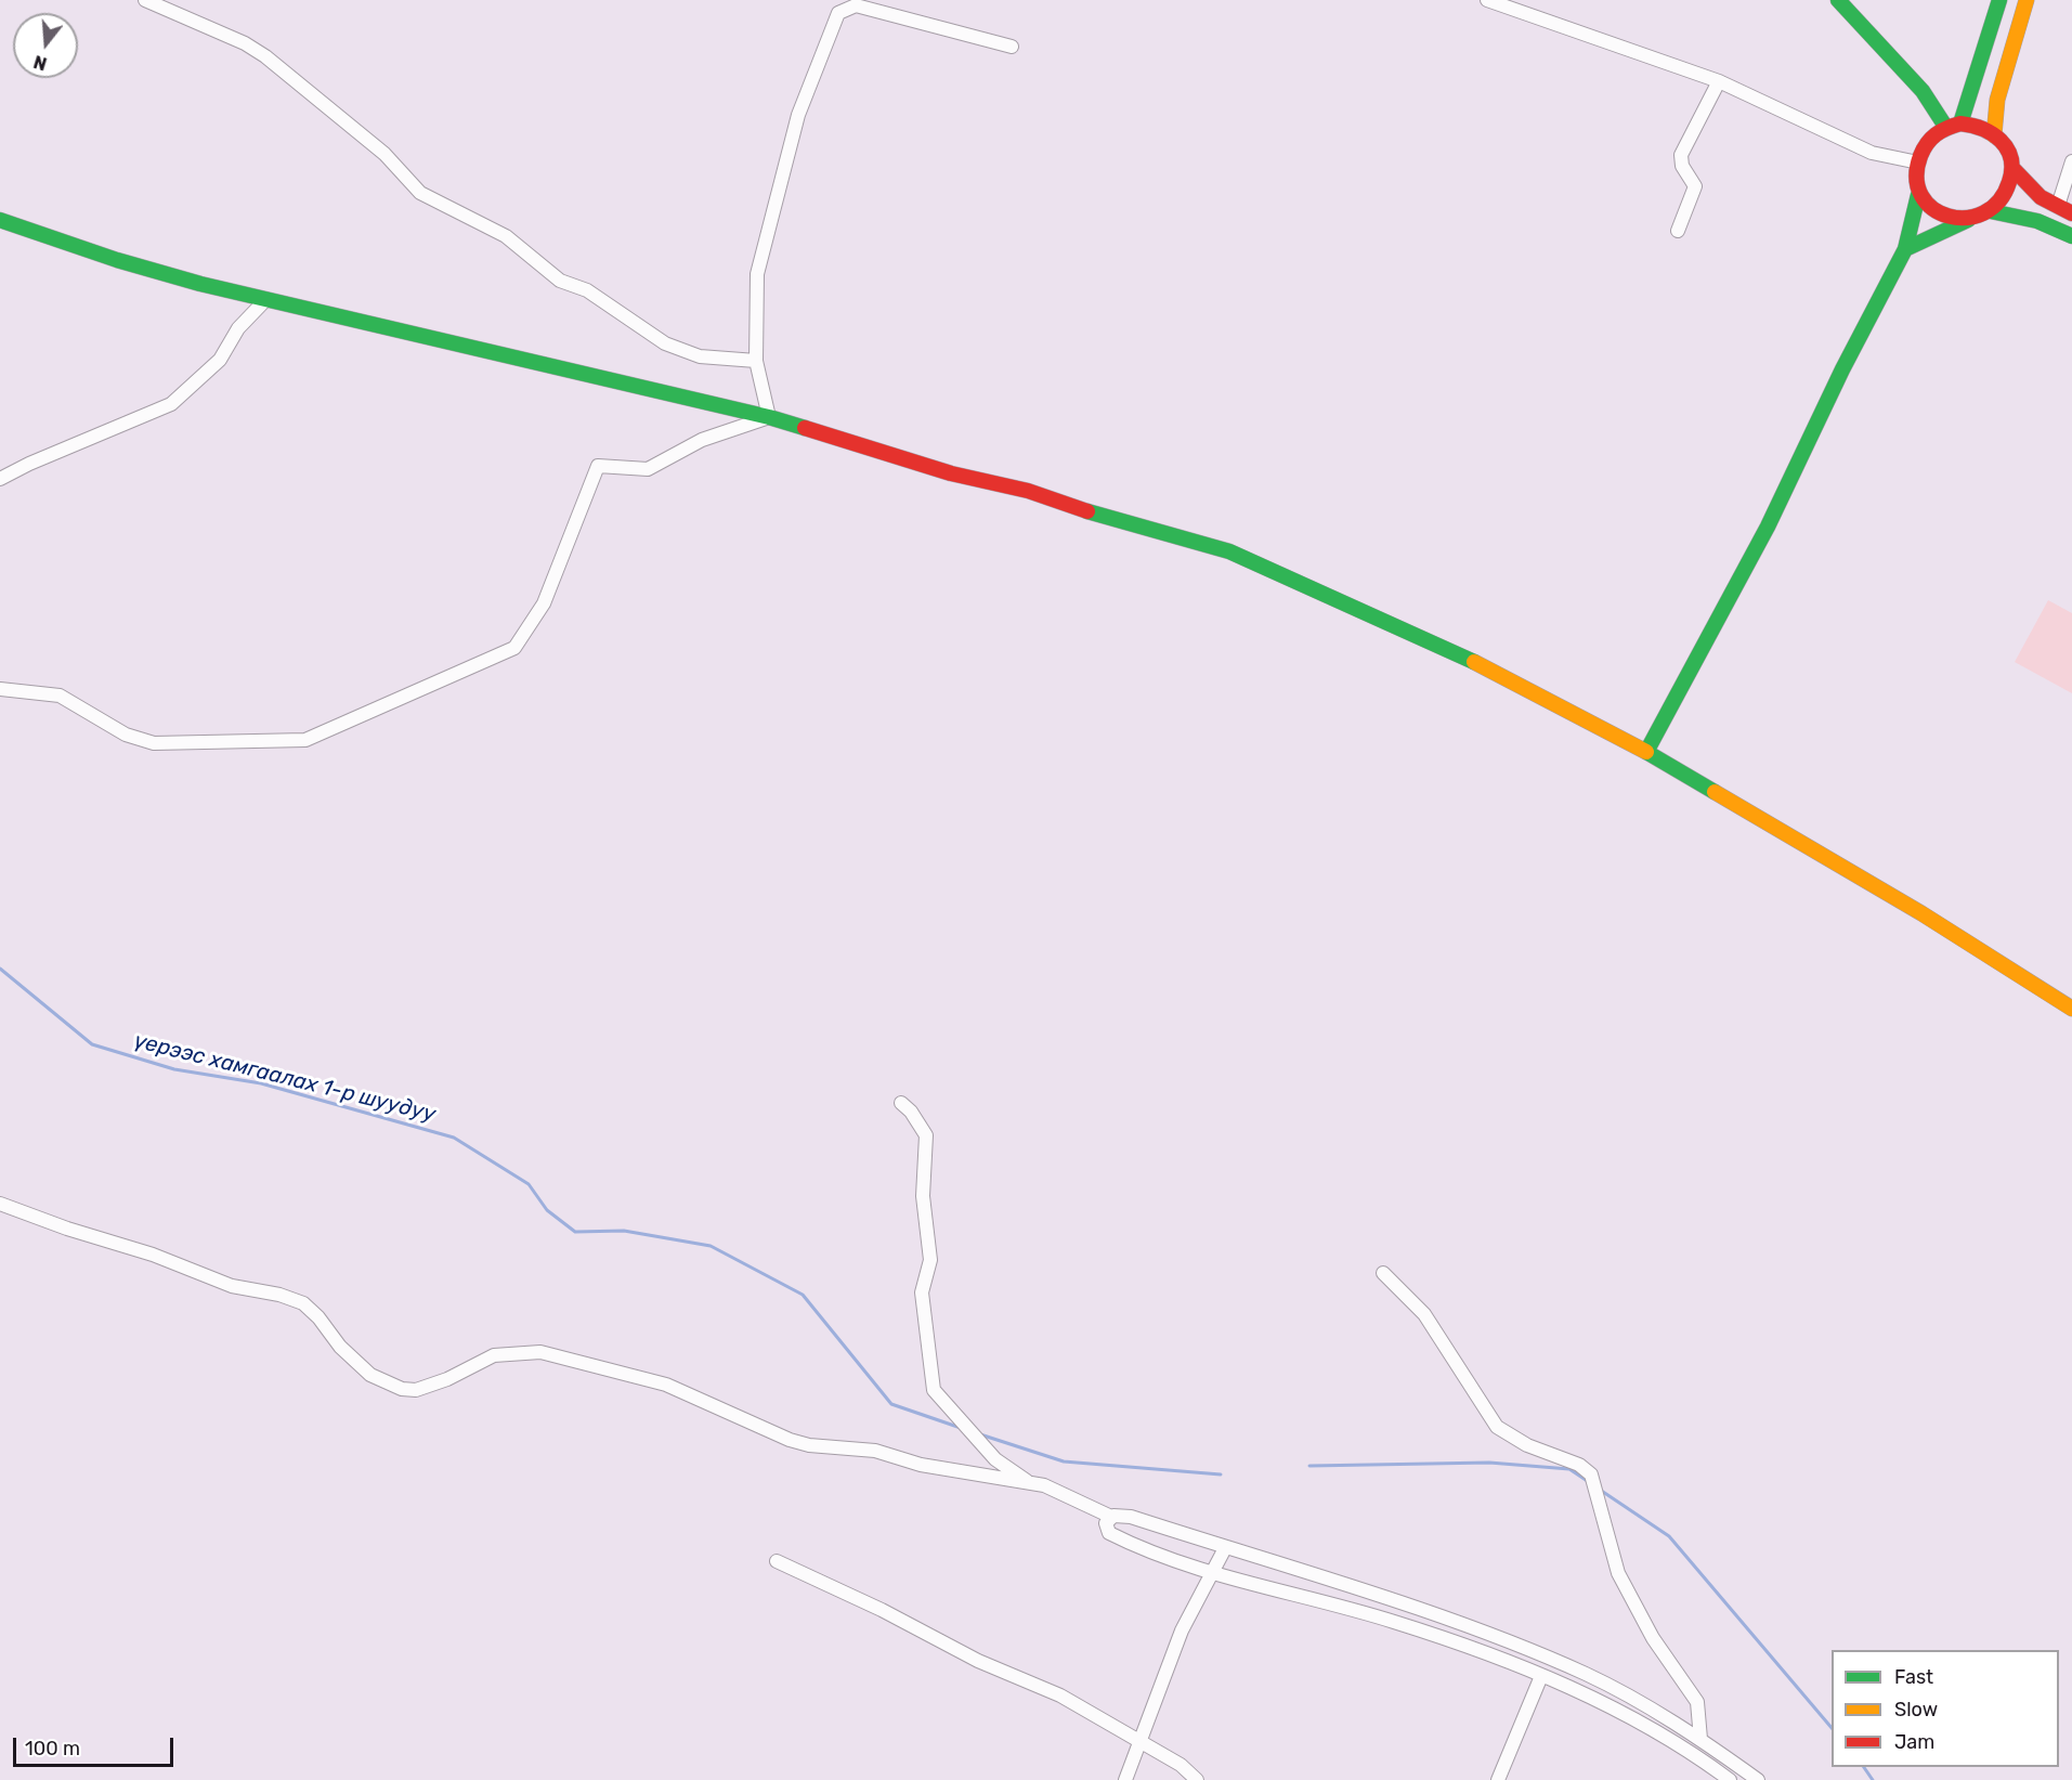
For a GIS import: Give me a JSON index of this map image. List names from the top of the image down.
{
  "water": ["үерээс хамгаалах 1-р шуудуу"],
  "legend": ["Fast", "Slow", "Jam"],
  "scale_bar": "100 m",
  "north": "bottom"
}
